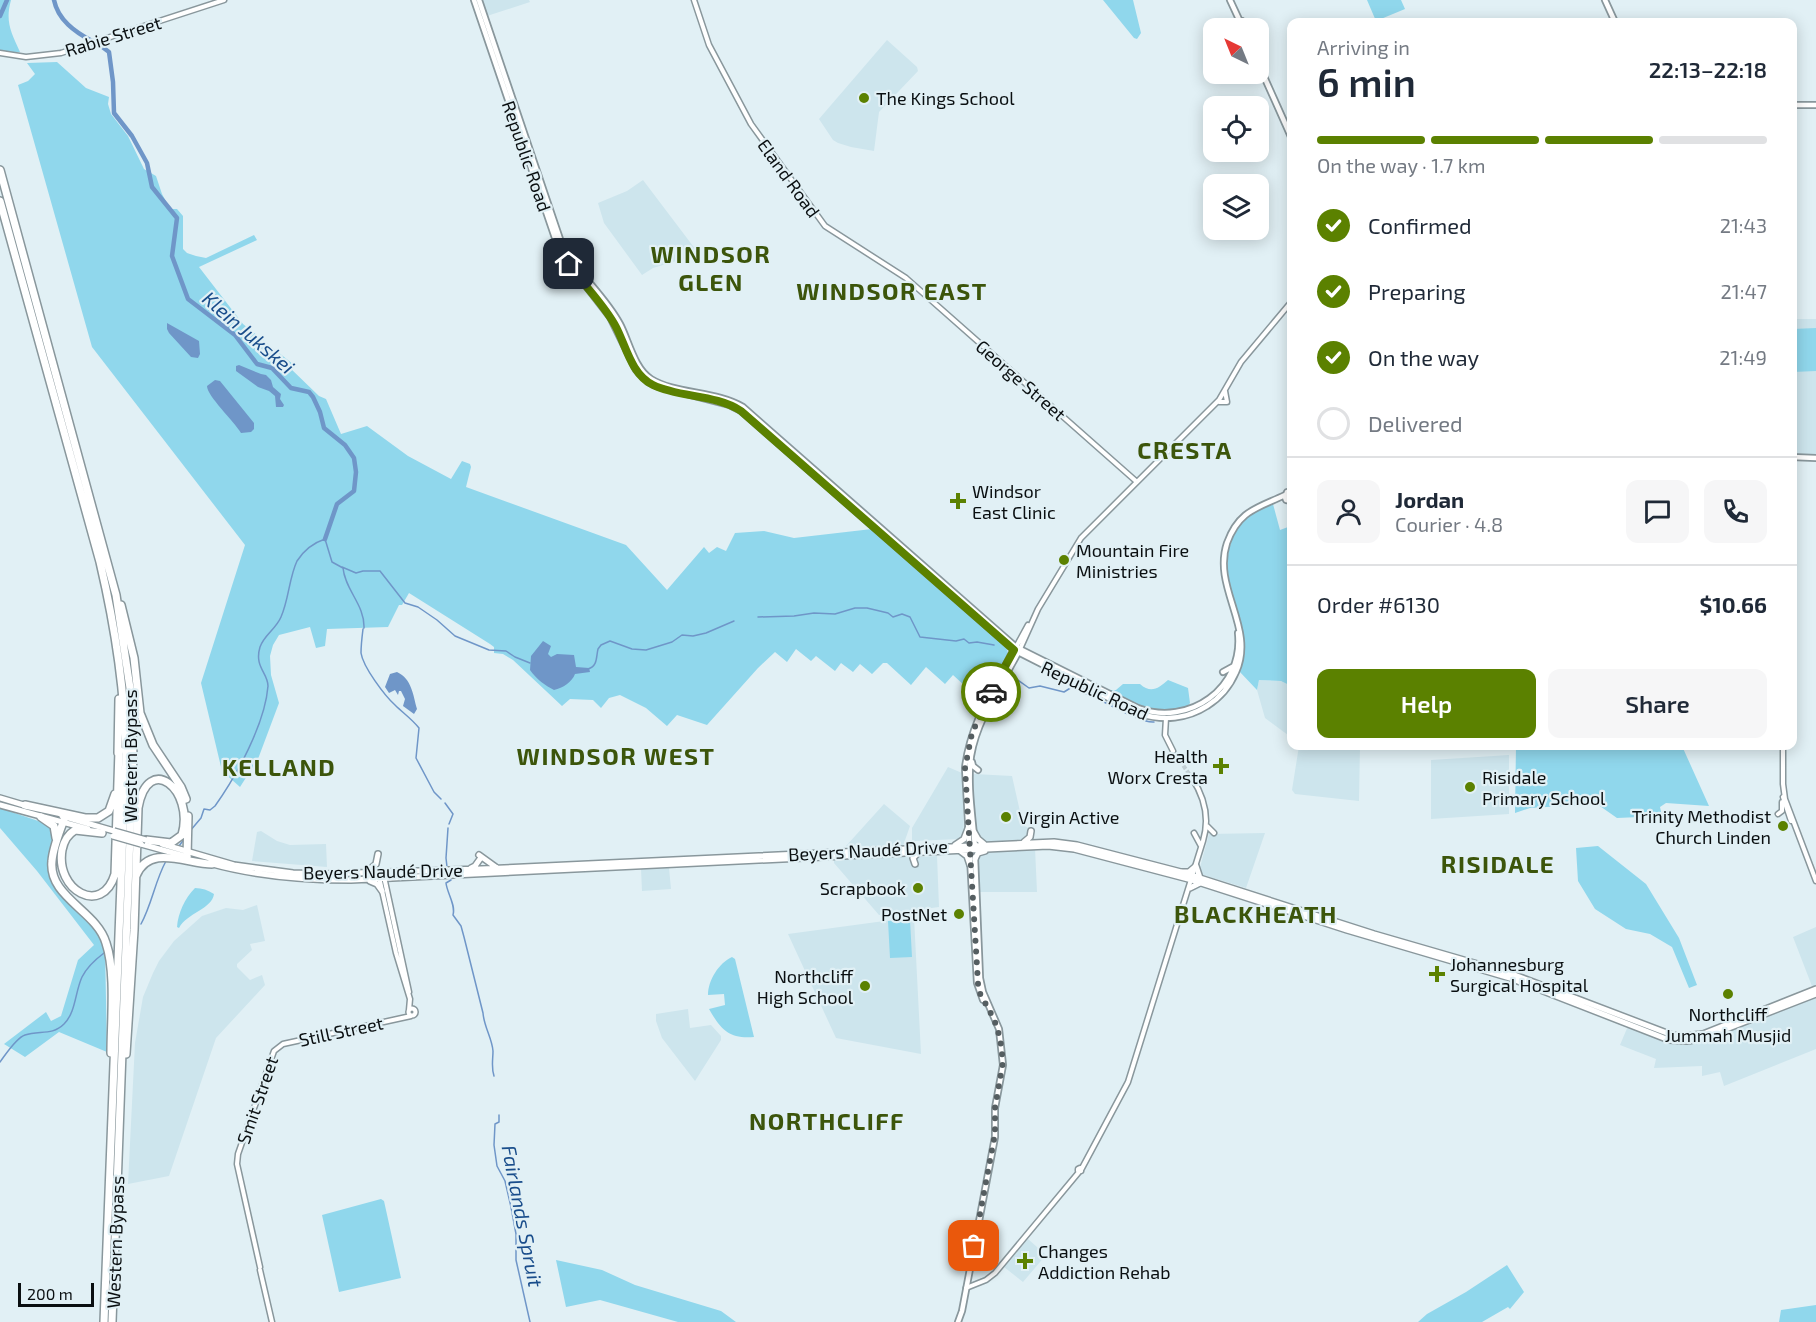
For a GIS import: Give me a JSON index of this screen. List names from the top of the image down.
{
  "streets": {
    "highway": ["Western Bypass"],
    "main road": ["Republic Road", "Beyers Naudé Drive"],
    "street": [
      "Rabie Street",
      "Eland Road",
      "George Street",
      "Still Street",
      "Smit Street"
    ]
  },
  "crossings": [
    ["Eland Road", "George Street"],
    ["Still Street", "Smit Street"]
  ],
  "districts": [
    "WINDSOR GLEN",
    "WINDSOR EAST",
    "CRESTA",
    "WINDSOR WEST",
    "KELLAND",
    "RISIDALE",
    "BLACKHEATH",
    "NORTHCLIFF"
  ],
  "water": ["Klein Jukskei", "Fairlands Spruit"],
  "places": {
    "other": [
      "The Kings School",
      "Mountain Fire Ministries",
      "Risidale Primary School",
      "Virgin Active",
      "Trinity Methodist Church Linden",
      "Scrapbook",
      "PostNet",
      "Northcliff High School",
      "Northcliff Jummah Musjid"
    ],
    "health": [
      "Windsor East Clinic",
      "Health Worx Cresta",
      "Johannesburg Surgical Hospital",
      "Changes Addiction Rehab"
    ]
  },
  "scale_bar": "200 m",
  "north": "top left",
  "page": {
    "heading": ["6 min", "Arriving in", "22:13–22:18"],
    "panel": [
      "Jordan",
      "Courier · 4.8",
      "Order #6130",
      "$10.66"
    ],
    "bar": "On the way · 1.7 km",
    "list": [
      ["Confirmed", "21:43"],
      ["Preparing", "21:47"],
      ["On the way", "21:49"],
      "Delivered"
    ],
    "buttons": ["Help", "Share"],
    "scale": "200 m"
  }
}
